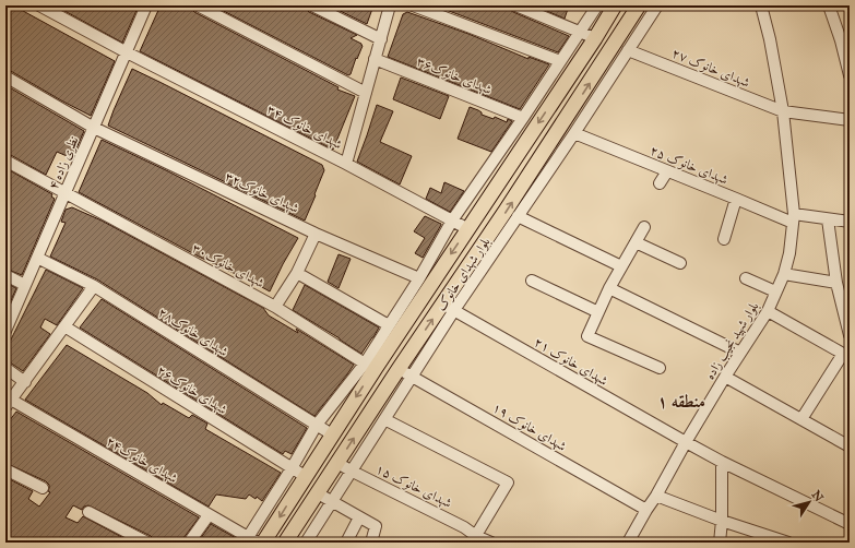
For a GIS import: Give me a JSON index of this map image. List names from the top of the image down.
{
  "streets": {
    "main road": ["بلوار شهدای خانوک"],
    "street": [
      "شهدای خانوک ۲۷",
      "شهدای خانوک۳۶",
      "۳۴ شهدای خانوک",
      "نظری زاده ۴",
      "شهدای خانوک ۲۵",
      "شهدای خانوک۳۲",
      "شهدای خانوک۳۰",
      "شهدای خانوک۲۸",
      "بلوار شهید نجیب زاده",
      "شهدای خانوک ۲۱",
      "شهدای خانوک۲۶",
      "شهدای خانوک ۱۹",
      "شهدای خانوک۲۴",
      "شهدای خانوک ۱۵"
    ]
  },
  "crossings": [
    ["شهدای خانوک ۲۷", "بلوار شهید نجیب زاده"],
    ["۳۴ شهدای خانوک", "نظری زاده ۴"],
    ["۳۴ شهدای خانوک", "بلوار شهدای خانوک"],
    ["نظری زاده ۴", "شهدای خانوک۳۲"],
    ["نظری زاده ۴", "شهدای خانوک۳۰"],
    ["نظری زاده ۴", "شهدای خانوک۲۸"],
    ["شهدای خانوک ۲۵", "بلوار شهید نجیب زاده"],
    ["شهدای خانوک۳۰", "بلوار شهدای خانوک"],
    ["بلوار شهدای خانوک", "شهدای خانوک۲۸"],
    ["بلوار شهدای خانوک", "شهدای خانوک ۲۱"],
    ["بلوار شهدای خانوک", "شهدای خانوک۲۶"],
    ["بلوار شهدای خانوک", "شهدای خانوک ۱۹"],
    ["بلوار شهدای خانوک", "شهدای خانوک ۱۵"],
    ["بلوار شهید نجیب زاده", "شهدای خانوک ۲۱"],
    ["بلوار شهید نجیب زاده", "شهدای خانوک ۱۹"]
  ],
  "districts": ["منطقه ۱"],
  "north": "top right"
}
